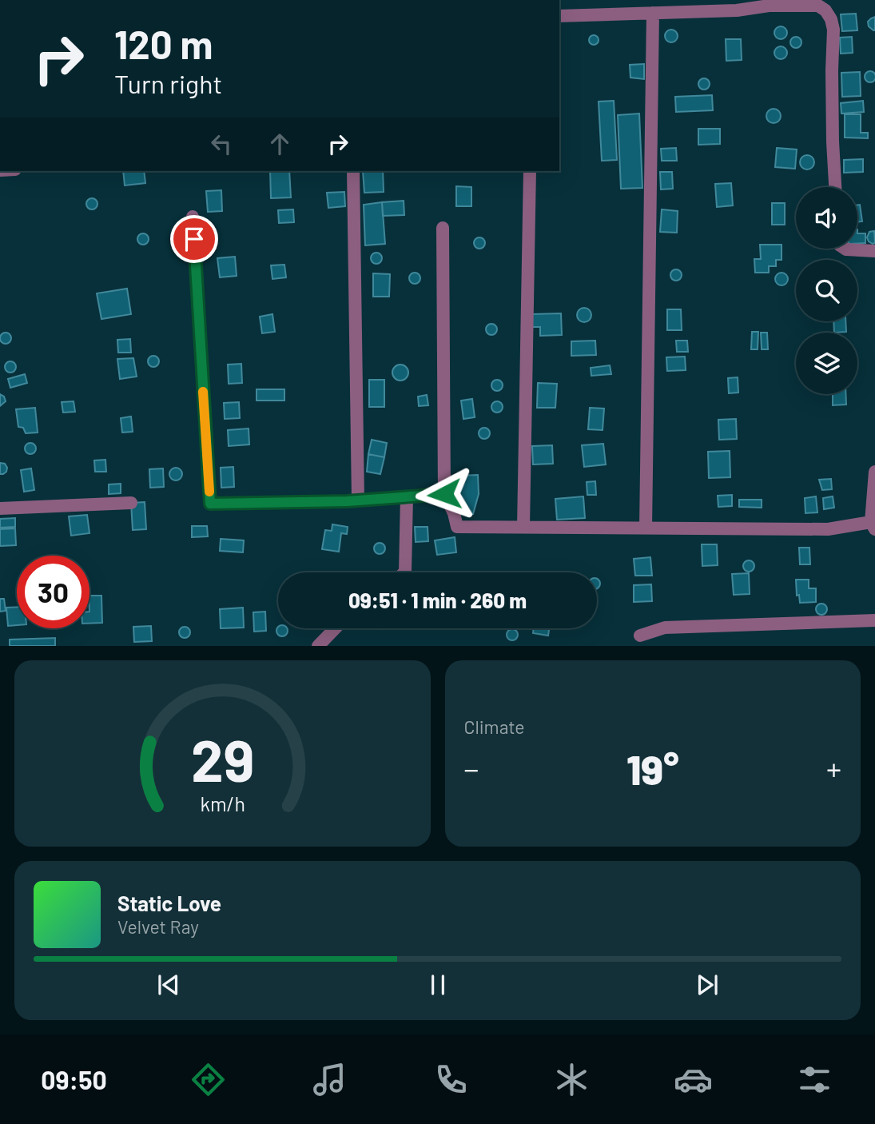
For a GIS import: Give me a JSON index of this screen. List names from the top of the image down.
{
  "page": {
    "turn": ["120 m", "Turn right"],
    "limit": "30",
    "trip": "09:51 · 1 min · 260 m",
    "tile": "Climate",
    "heat": ["−", "19°", "+"],
    "song": ["Static Love", "Velvet Ray"],
    "tabs": "09:50",
    "gauge": ["29", "km/h"]
  }
}
